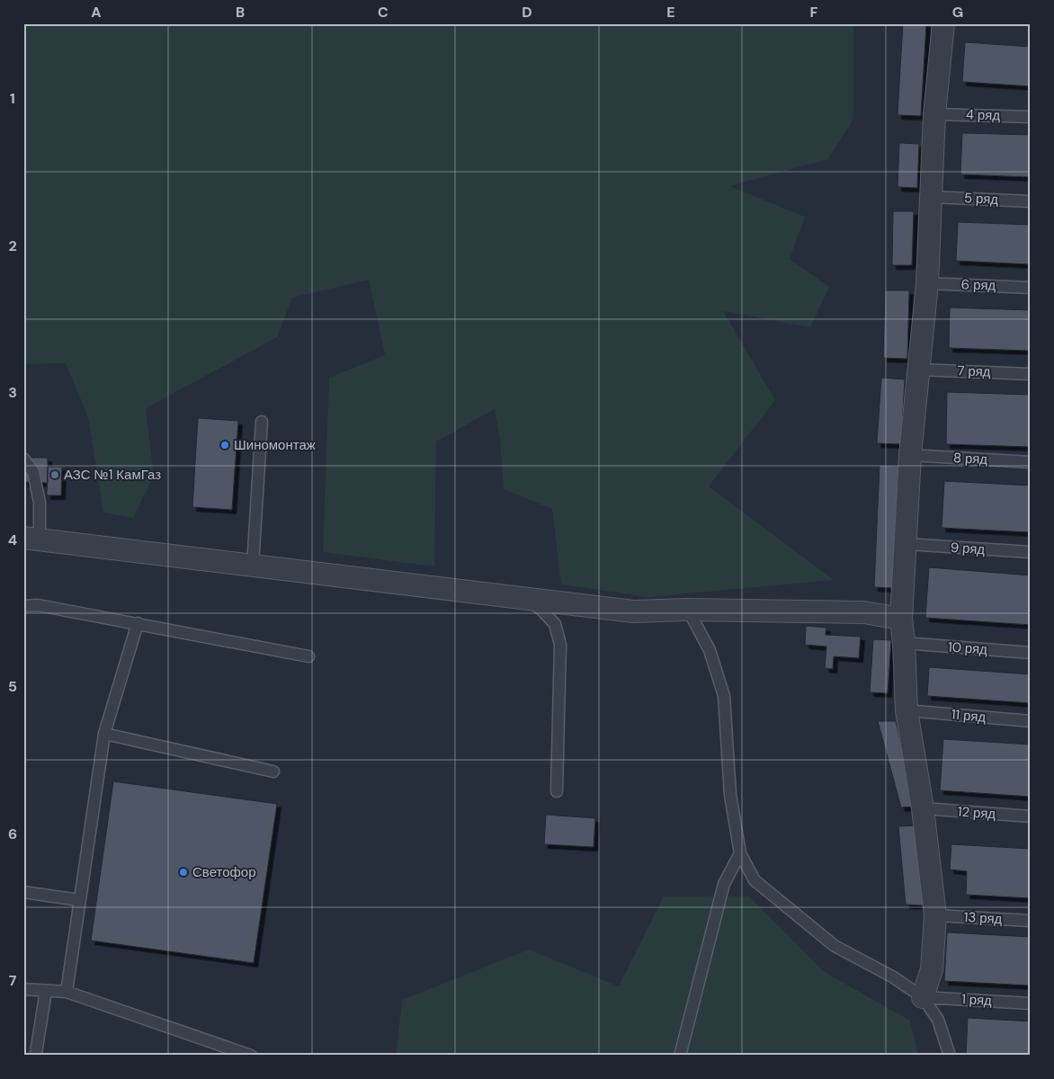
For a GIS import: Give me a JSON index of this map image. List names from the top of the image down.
{
  "streets": {
    "lane": [
      "4 ряд",
      "5 ряд",
      "6 ряд",
      "7 ряд",
      "8 ряд",
      "9 ряд",
      "10 ряд",
      "11 ряд",
      "12 ряд",
      "13 ряд",
      "1 ряд"
    ]
  },
  "places": ["Шиномонтаж", "АЗС №1 КамГаз", "Светофор"],
  "grid": {
    "columns": [
      "A",
      "B",
      "C",
      "D",
      "E",
      "F",
      "G"
    ],
    "rows": [
      "1",
      "2",
      "3",
      "4",
      "5",
      "6",
      "7"
    ]
  }
}
